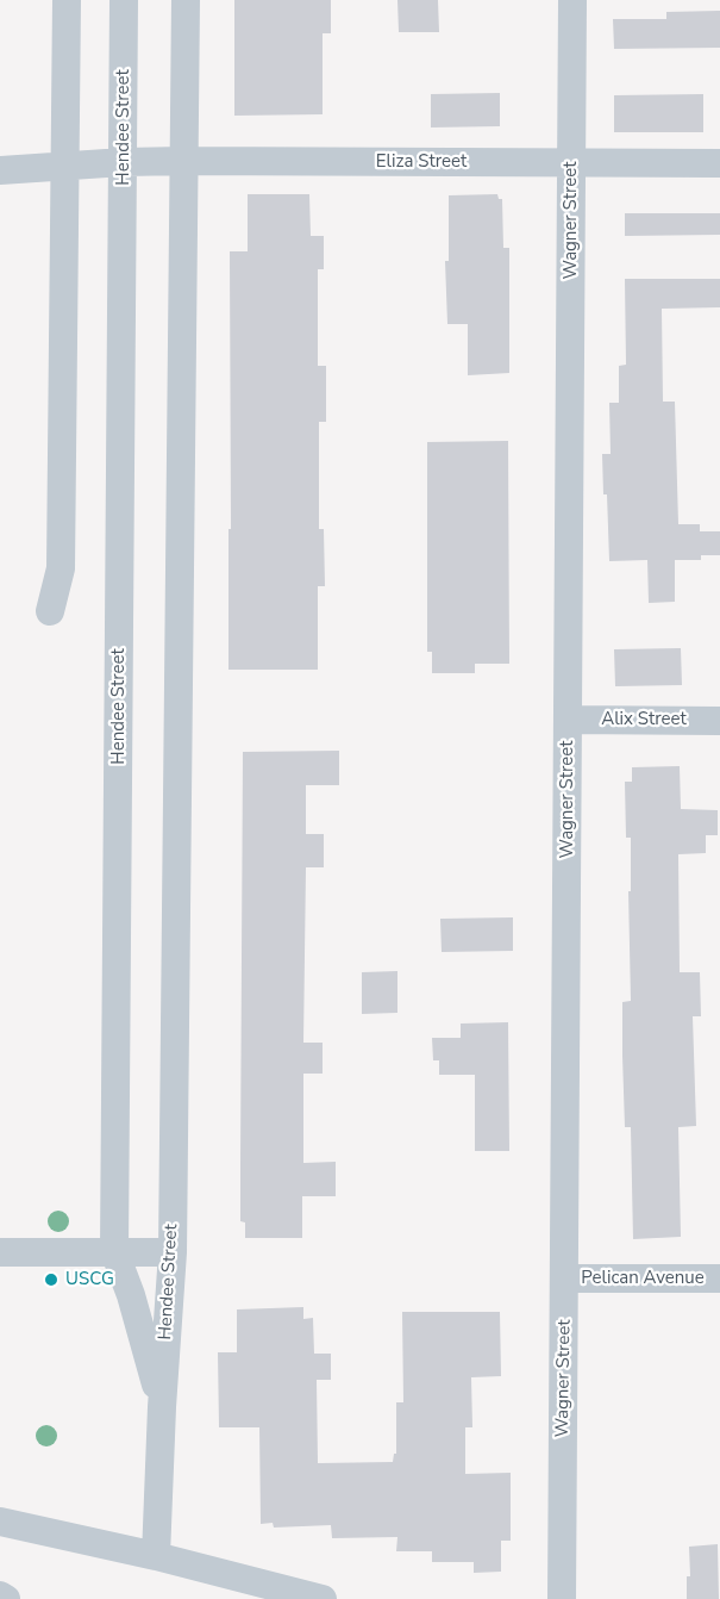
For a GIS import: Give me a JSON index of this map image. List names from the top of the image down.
{
  "streets": {
    "street": [
      "Hendee Street",
      "Eliza Street",
      "Wagner Street",
      "Alix Street",
      "Pelican Avenue"
    ]
  },
  "crossings": [
    ["Hendee Street", "Eliza Street"],
    ["Eliza Street", "Wagner Street"],
    ["Wagner Street", "Alix Street"],
    ["Wagner Street", "Pelican Avenue"]
  ],
  "places": ["USCG"]
}
